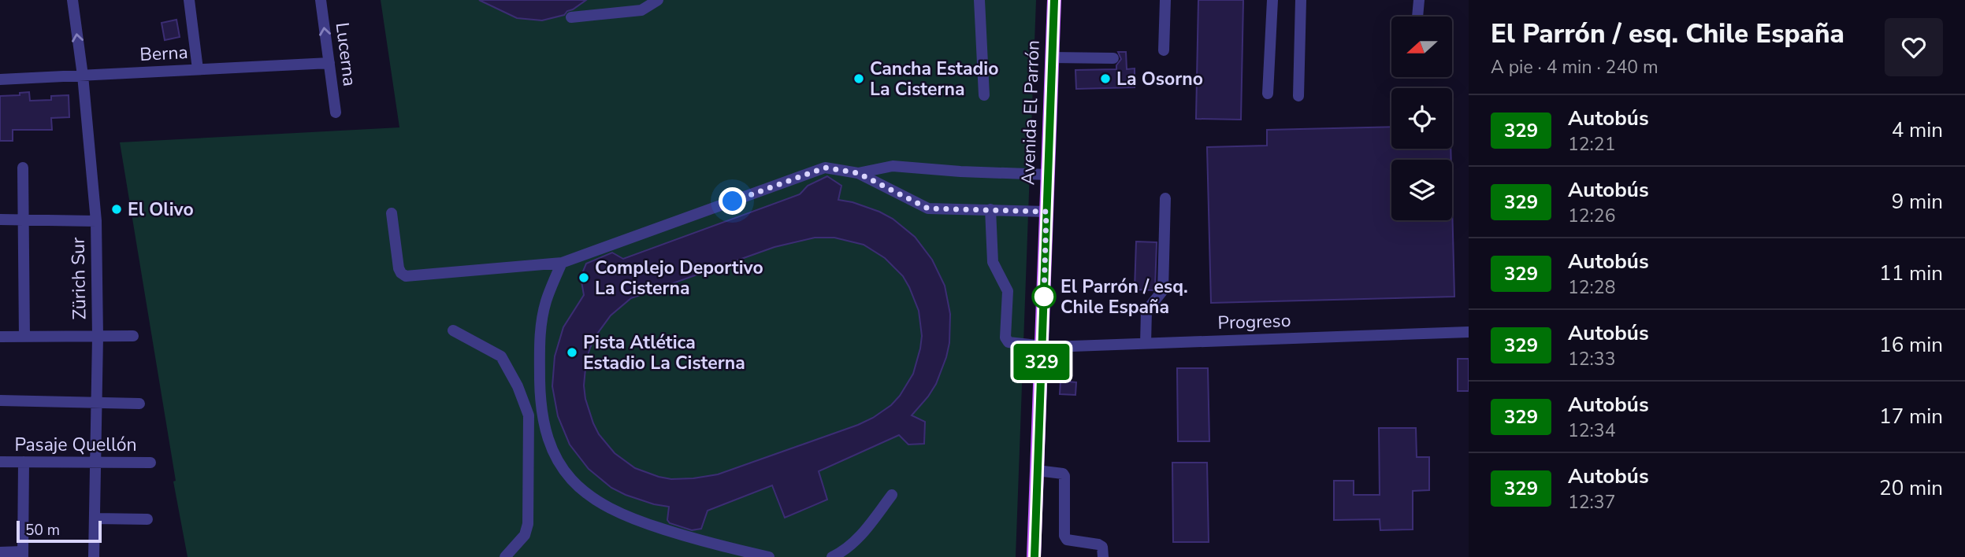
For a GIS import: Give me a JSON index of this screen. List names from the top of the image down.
{
  "streets": {
    "main road": ["Avenida El Parrón"],
    "street": [
      "Berna",
      "Lucerna",
      "Zürich Sur",
      "Progreso",
      "Pasaje Quellón"
    ]
  },
  "crossings": [
    ["Berna", "Lucerna"],
    ["Berna", "Zürich Sur"],
    ["Avenida El Parrón", "Progreso"],
    ["Zürich Sur", "Pasaje Quellón"]
  ],
  "one_way": ["Lucerna"],
  "places": [
    "Cancha Estadio La Cisterna",
    "La Osorno",
    "El Olivo",
    "Complejo Deportivo La Cisterna",
    "El Parrón / esq. Chile España",
    "Pista Atlética Estadio La Cisterna"
  ],
  "lines": ["bus line 329"],
  "scale_bar": "50 m",
  "north": "left",
  "page": {
    "on_map": "329",
    "heading": ["El Parrón / esq. Chile España", "A pie · 4 min · 240 m"],
    "list": [
      {
        "mark": "329",
        "name": "Autobús",
        "note": "12:21",
        "value": "4 min"
      },
      {
        "mark": "329",
        "name": "Autobús",
        "note": "12:26",
        "value": "9 min"
      },
      {
        "mark": "329",
        "name": "Autobús",
        "note": "12:28",
        "value": "11 min"
      },
      {
        "mark": "329",
        "name": "Autobús",
        "note": "12:33",
        "value": "16 min"
      },
      {
        "mark": "329",
        "name": "Autobús",
        "note": "12:34",
        "value": "17 min"
      },
      {
        "mark": "329",
        "name": "Autobús",
        "note": "12:37",
        "value": "20 min"
      }
    ],
    "scale": "50 m"
  }
}
